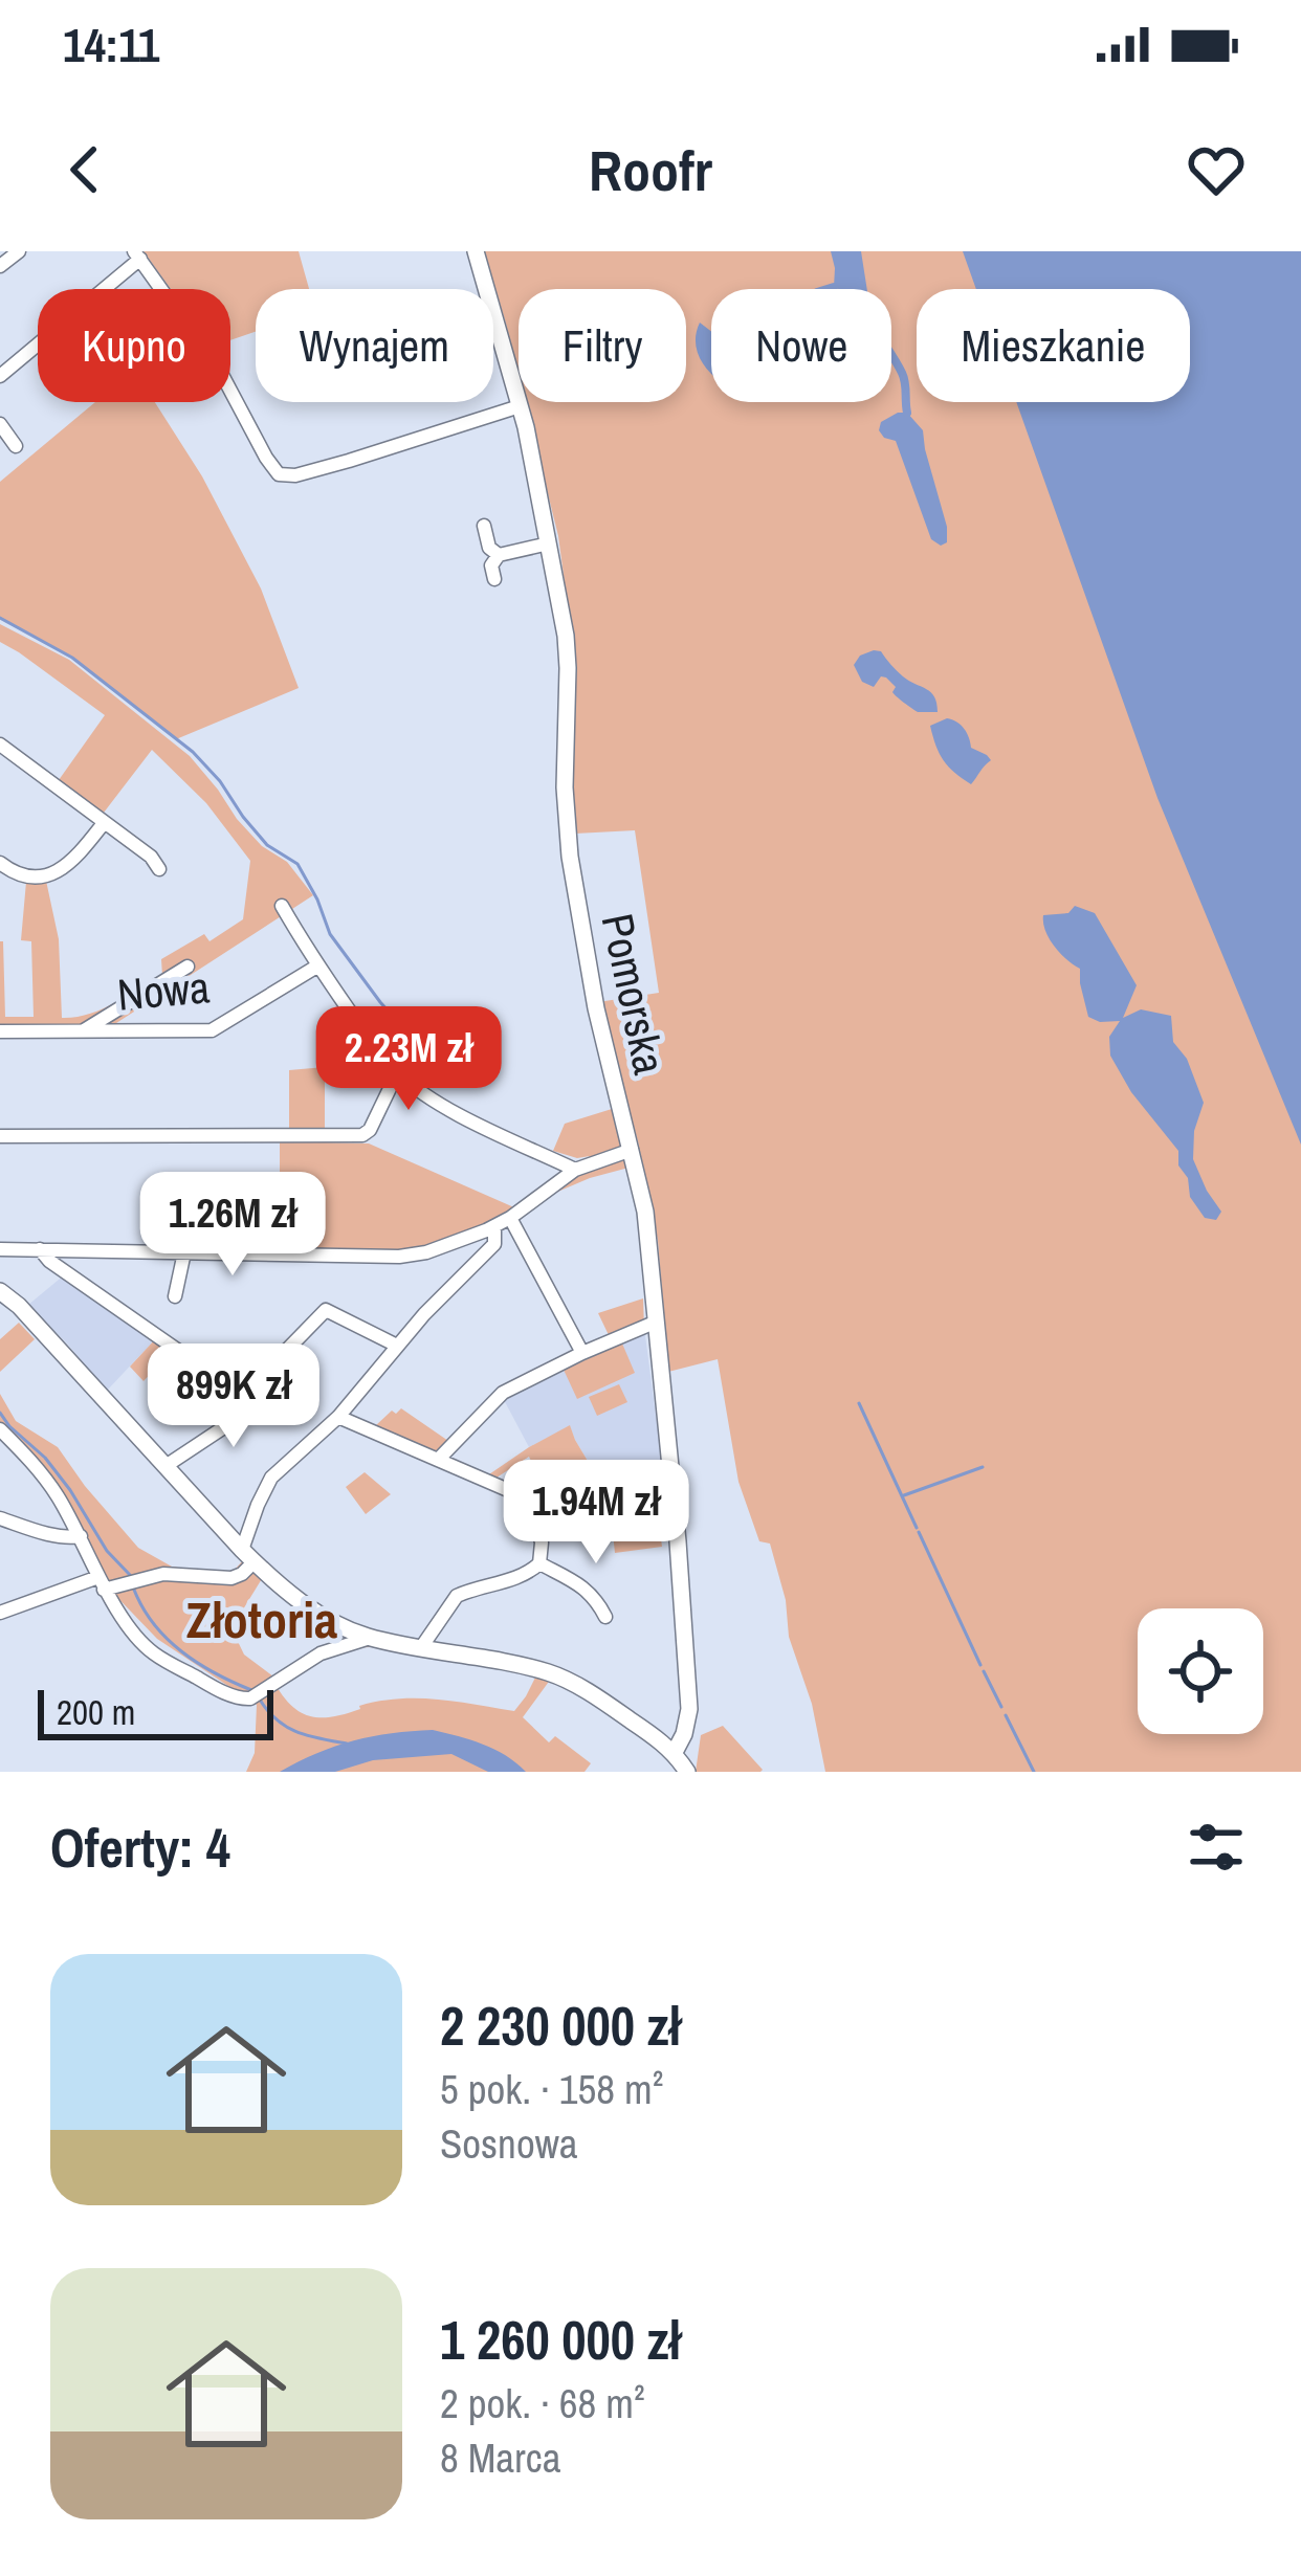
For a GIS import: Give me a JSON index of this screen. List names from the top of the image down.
{
  "streets": {
    "main road": ["Pomorska"],
    "street": ["Nowa"]
  },
  "districts": ["Złotoria"],
  "scale_bar": "200 m",
  "page": {
    "status": "14:11",
    "header": "Roofr",
    "chip": [
      "Kupno",
      "Wynajem",
      "Filtry",
      "Nowe",
      "Mieszkanie"
    ],
    "price": [
      "2.23M zł",
      "1.26M zł",
      "899K zł",
      "1.94M zł"
    ],
    "scale": "200 m",
    "heading": "Oferty: 4",
    "list": [
      {
        "name": "2 230 000 zł",
        "note": "5 pok. · 158 m² · Sosnowa"
      },
      {
        "name": "1 260 000 zł",
        "note": "2 pok. · 68 m² · 8 Marca"
      }
    ]
  }
}
